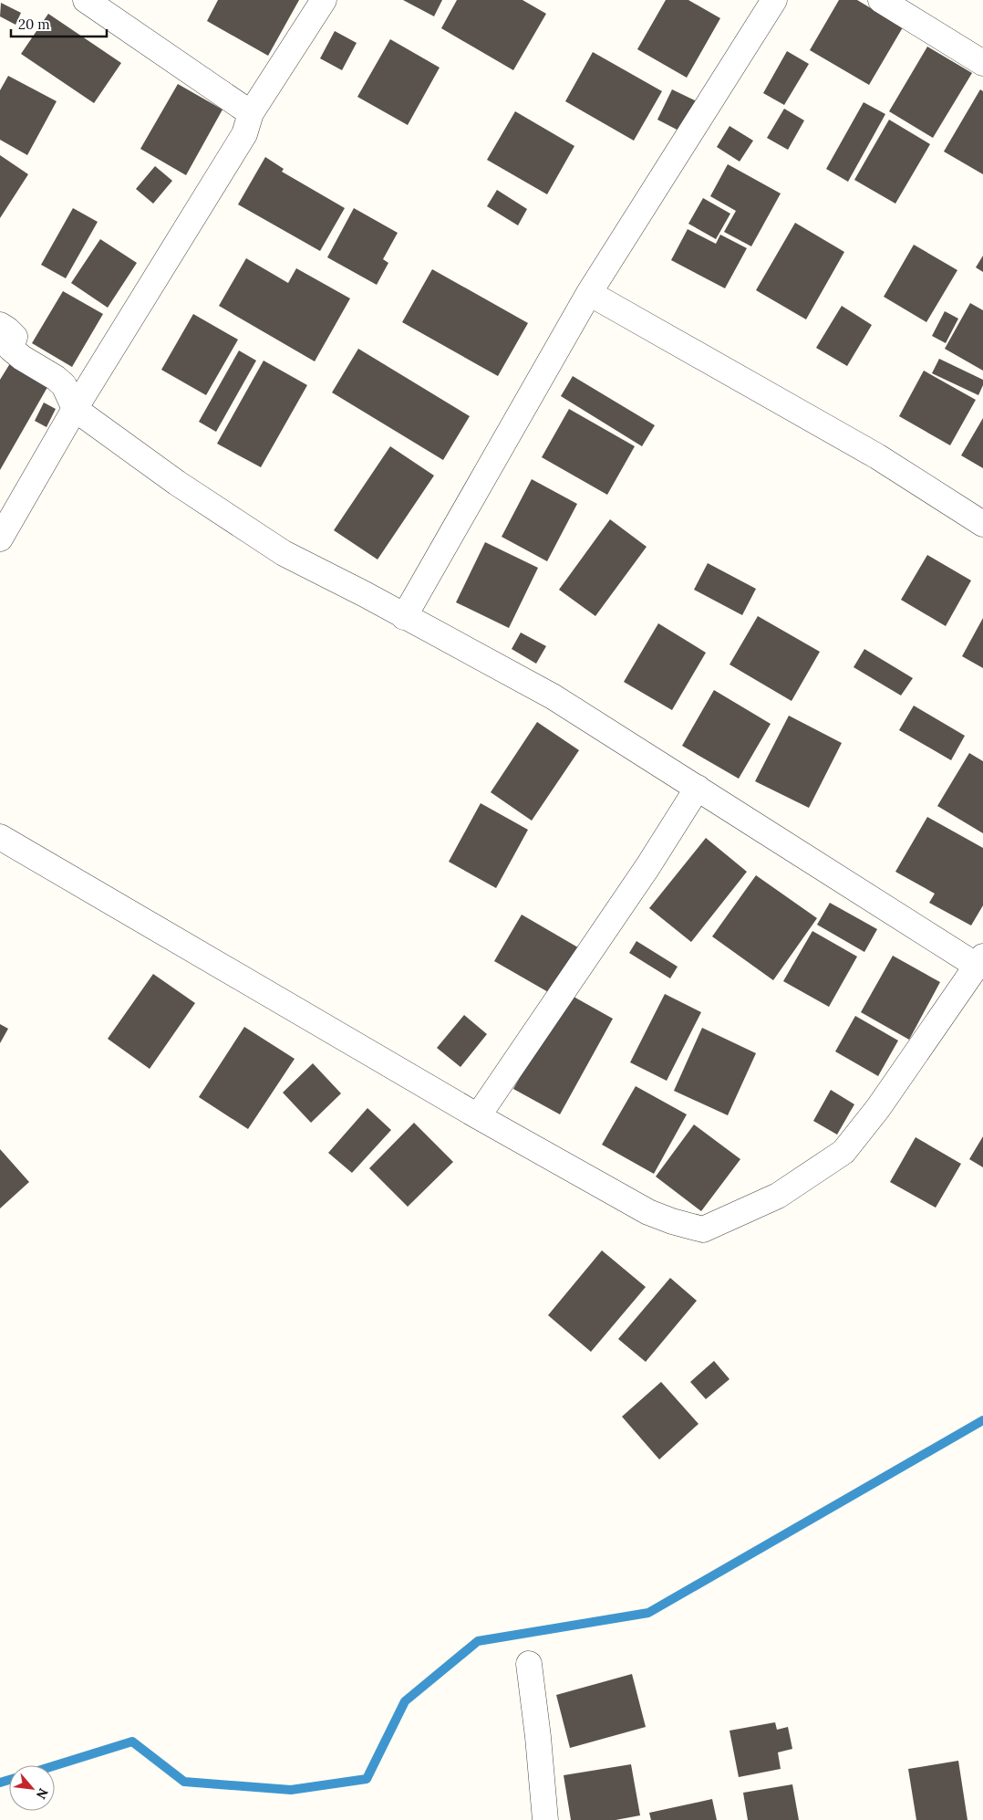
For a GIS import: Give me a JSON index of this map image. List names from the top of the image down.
{
  "scale_bar": "20 m",
  "north": "bottom right"
}
